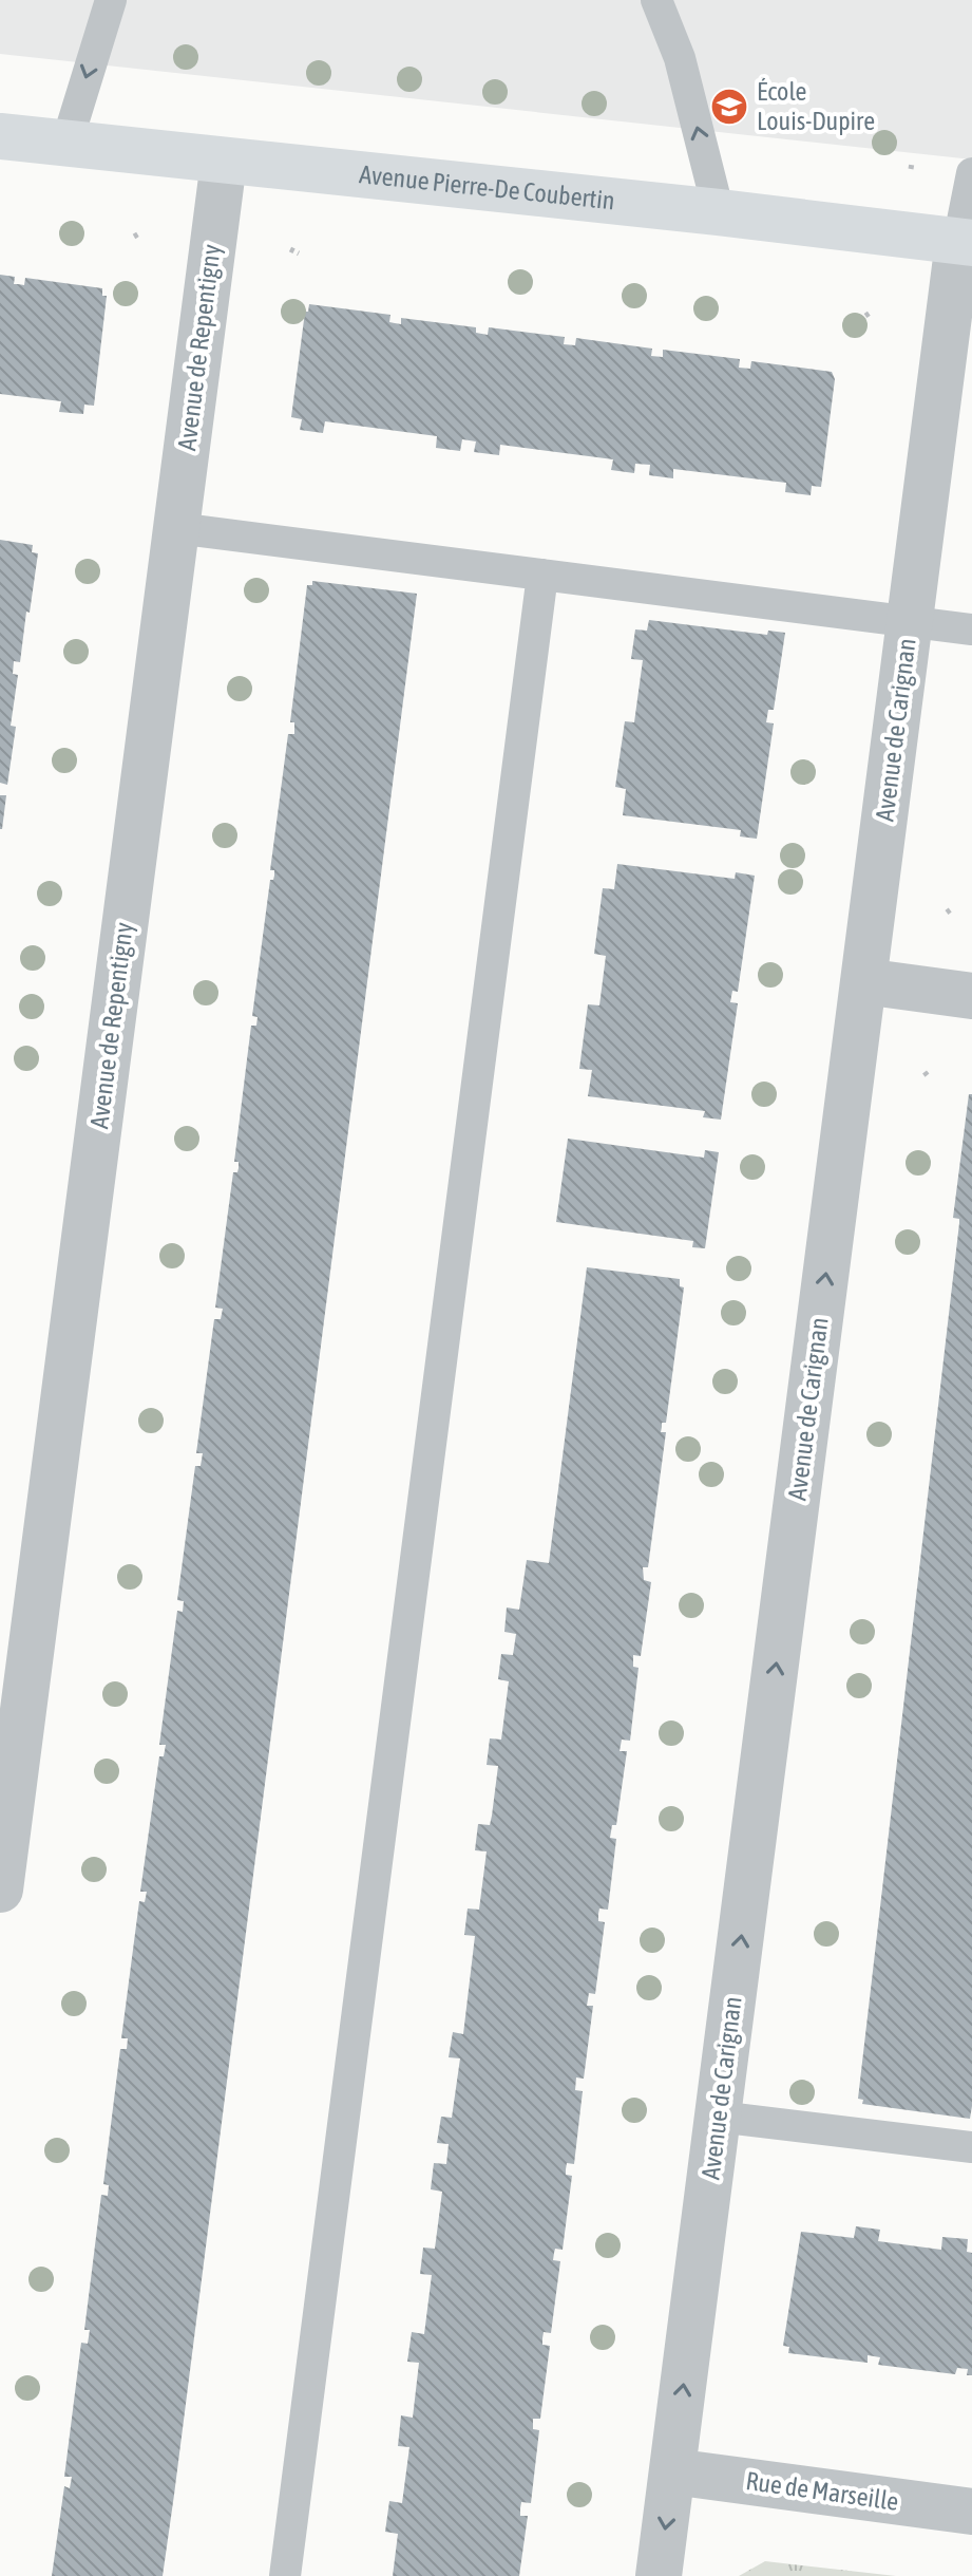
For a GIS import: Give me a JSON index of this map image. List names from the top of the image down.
{
  "streets": {
    "street": [
      "Avenue Pierre-De Coubertin",
      "Avenue de Repentigny",
      "Avenue de Carignan",
      "Rue de Marseille"
    ]
  },
  "crossings": [
    ["Avenue Pierre-De Coubertin", "Avenue de Repentigny"],
    ["Avenue Pierre-De Coubertin", "Avenue de Carignan"],
    ["Avenue de Carignan", "Rue de Marseille"]
  ],
  "one_way": ["Avenue de Carignan"],
  "places": {
    "school or university": ["École Louis-Dupire"]
  }
}
